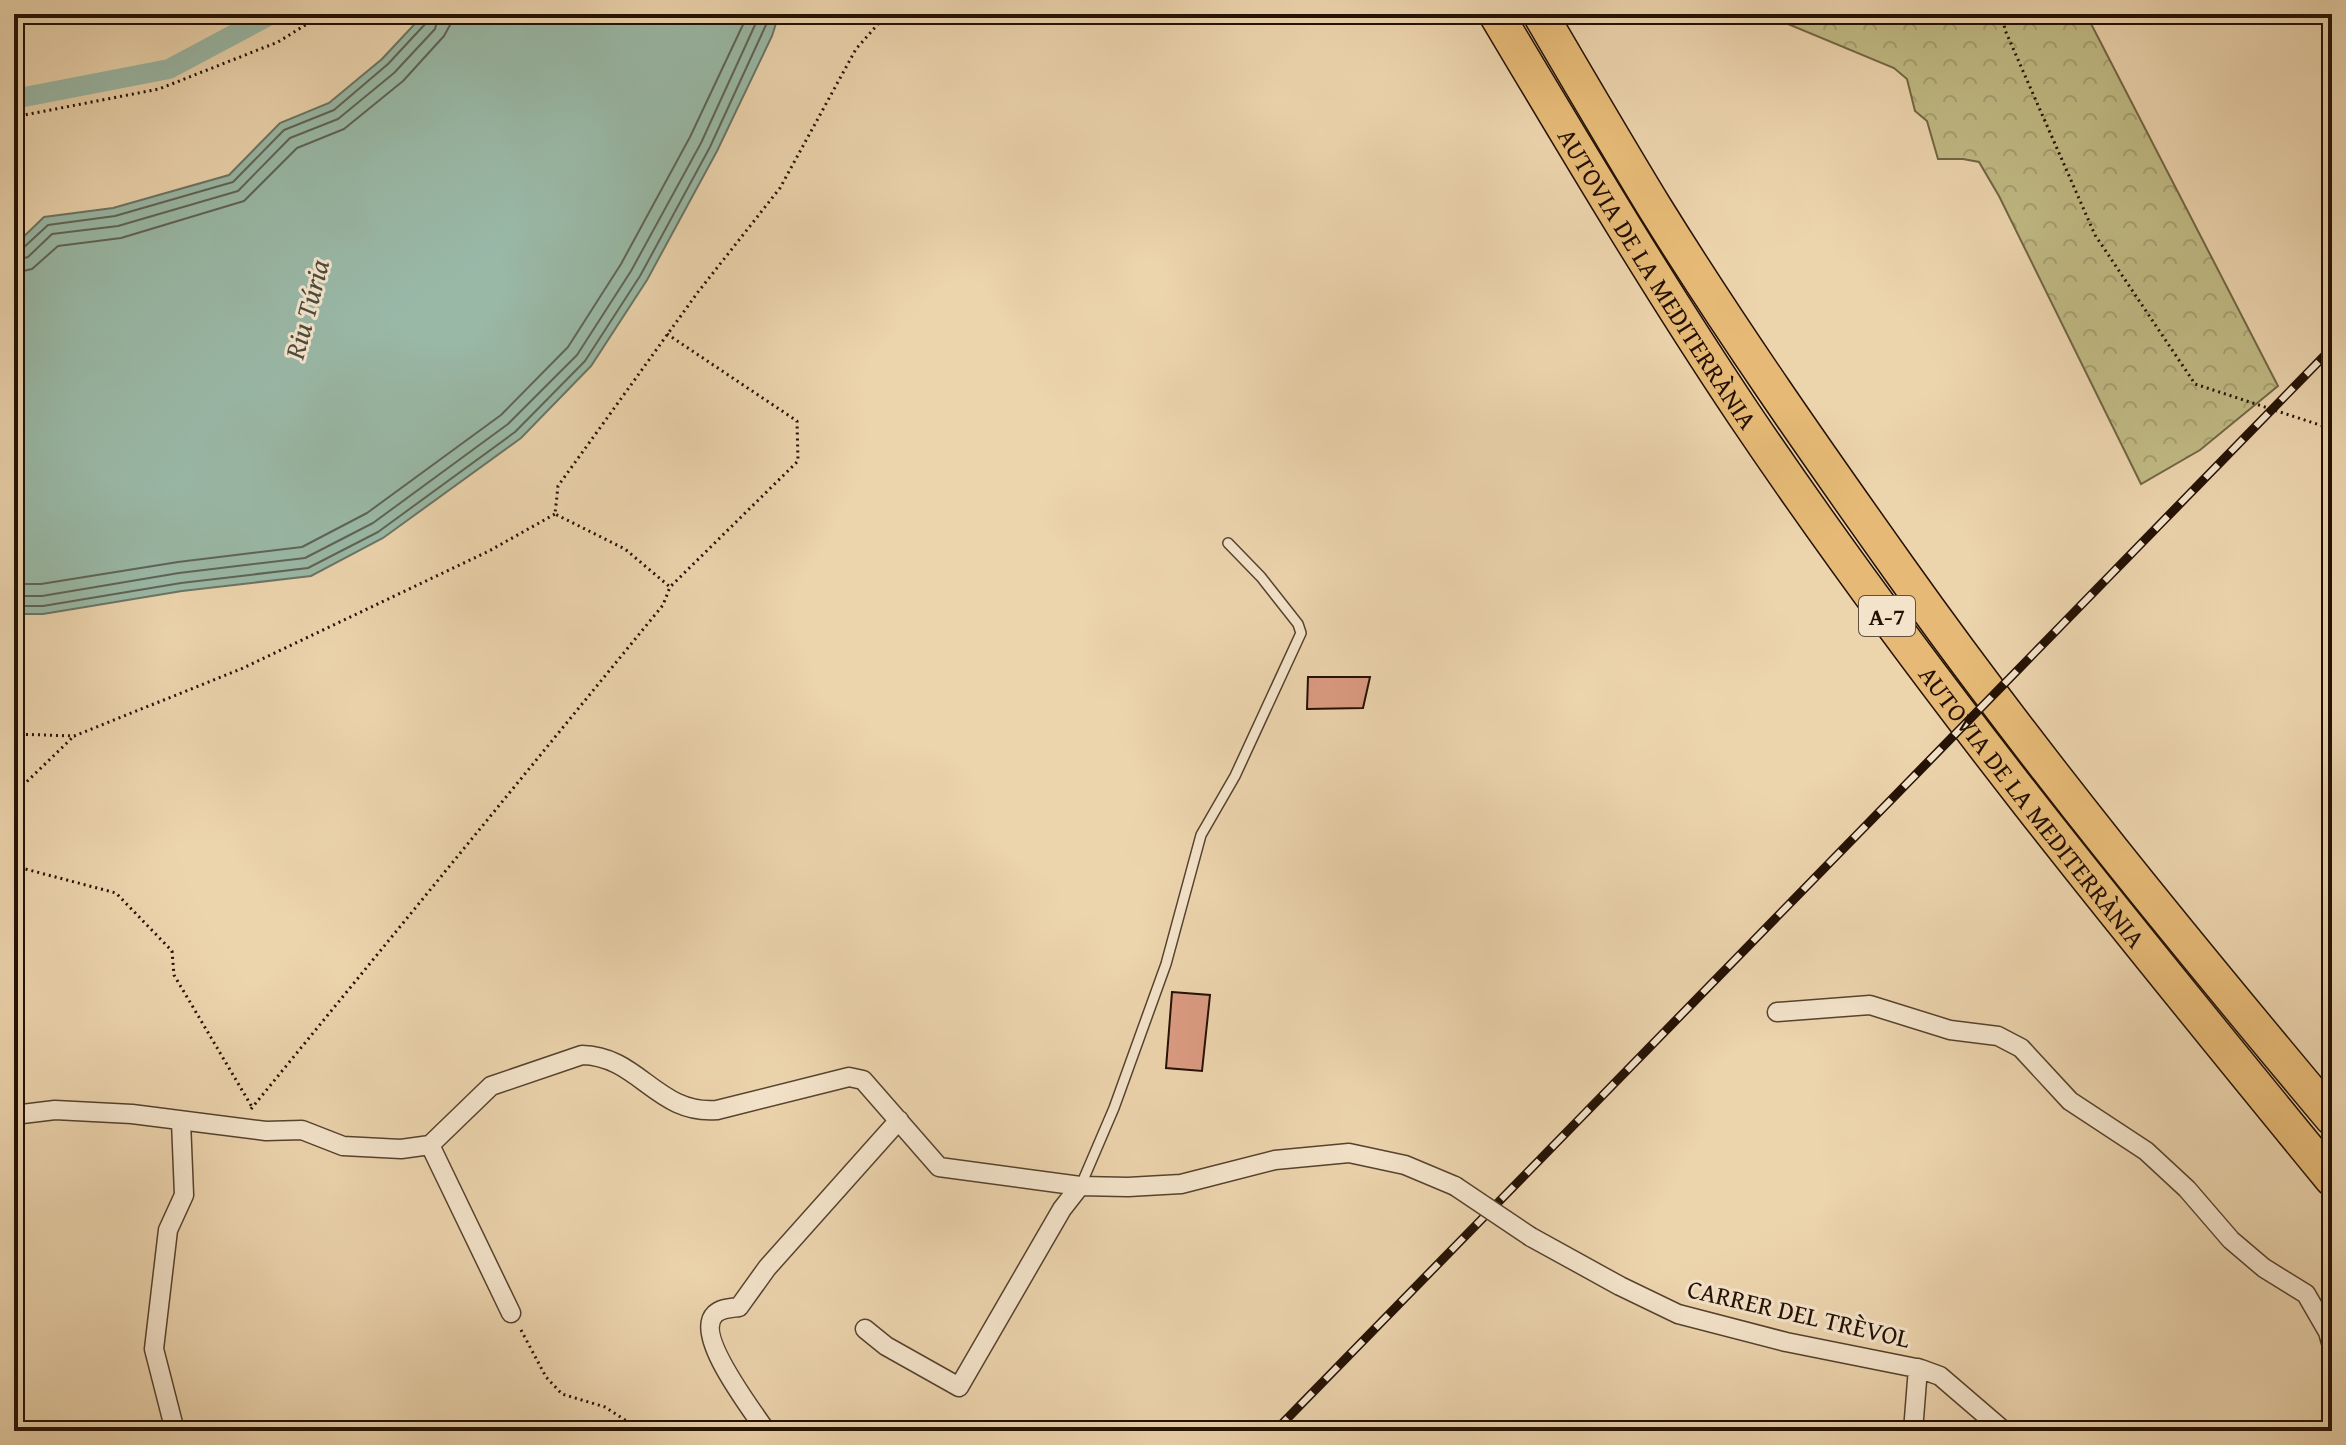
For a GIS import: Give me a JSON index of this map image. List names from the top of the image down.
{
  "streets": {
    "highway": ["AUTOVIA DE LA MEDITERRÀNIA", "A-7"],
    "street": ["CARRER DEL TRÈVOL"]
  },
  "water": ["Riu Túria"]
}
